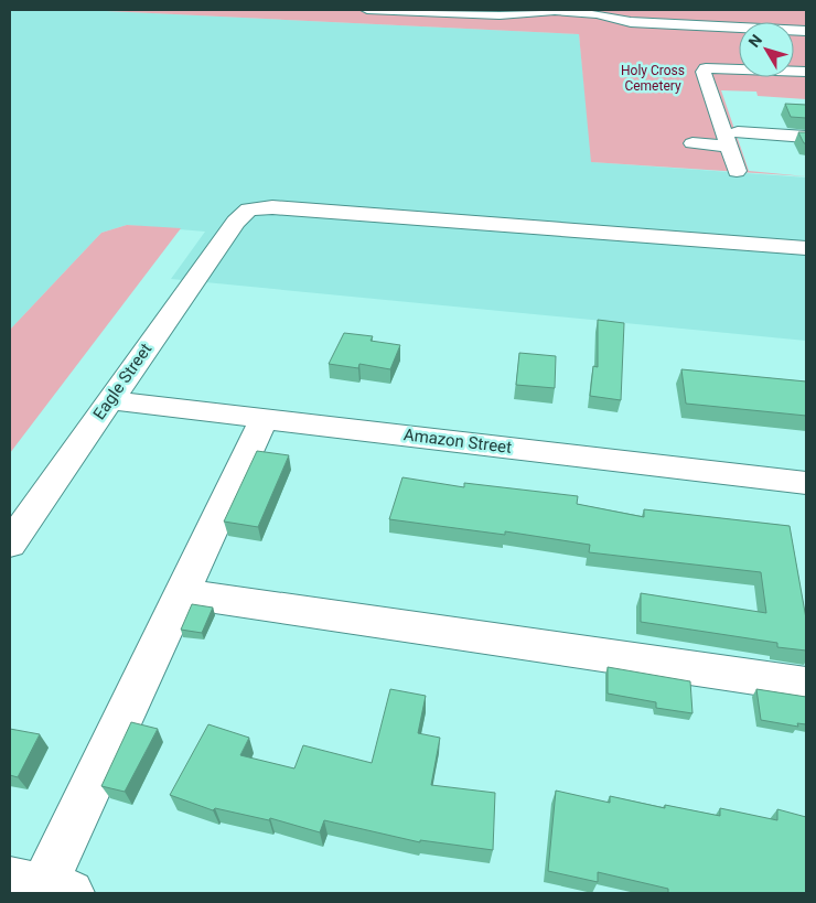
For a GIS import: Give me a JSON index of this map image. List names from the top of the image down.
{
  "streets": {
    "street": ["Eagle Street", "Amazon Street"]
  },
  "crossings": [
    ["Eagle Street", "Amazon Street"]
  ],
  "parks": ["Holy Cross Cemetery"],
  "north": "top left"
}
